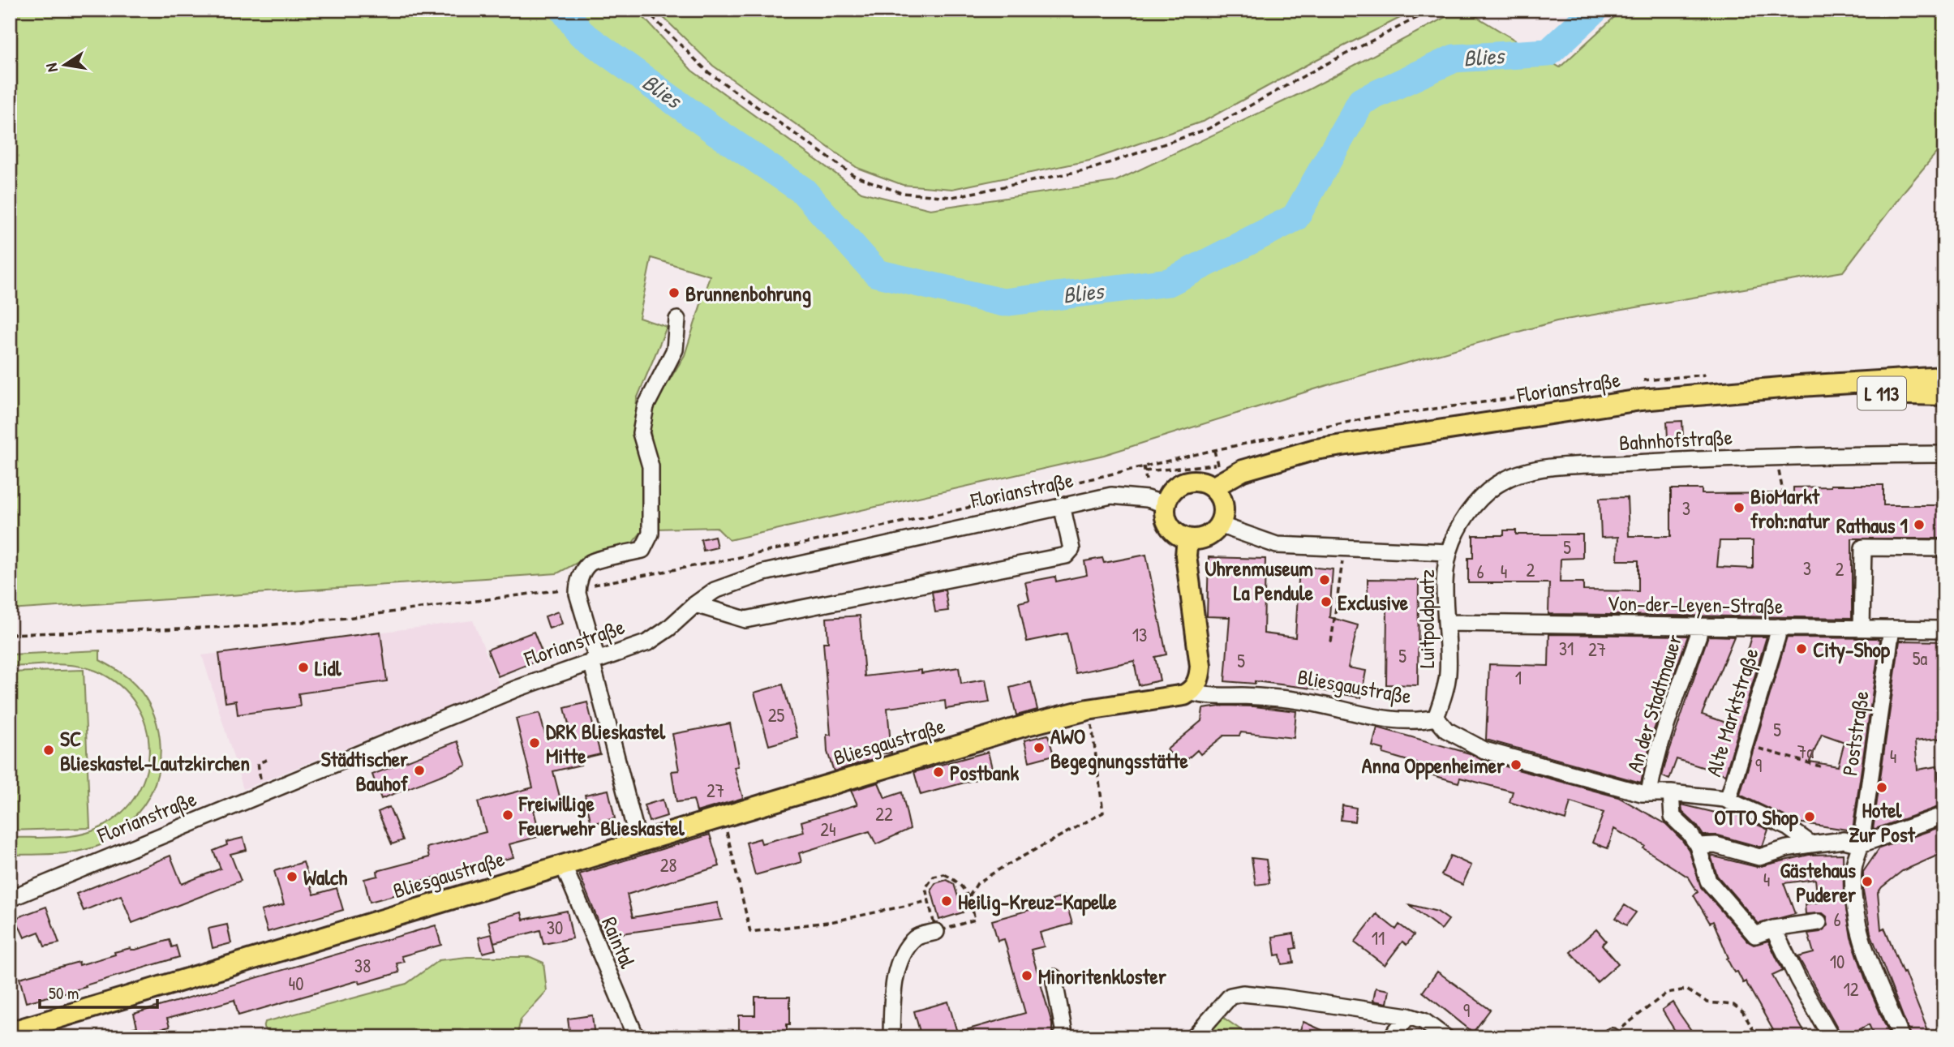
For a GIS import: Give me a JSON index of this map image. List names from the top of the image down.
{
  "streets": {
    "main road": ["Florianstraße", "L 113", "Bliesgaustraße"],
    "street": [
      "Bahnhofstraße",
      "Von-der-Leyen-Straße",
      "Luitpoldplatz",
      "An der Stadtmauer",
      "Alte Marktstraße",
      "Poststraße",
      "Raintal"
    ]
  },
  "crossings": [
    ["Bahnhofstraße", "Luitpoldplatz"],
    ["Von-der-Leyen-Straße", "Luitpoldplatz"],
    ["Von-der-Leyen-Straße", "An der Stadtmauer"],
    ["Von-der-Leyen-Straße", "Alte Marktstraße"],
    ["Von-der-Leyen-Straße", "Poststraße"],
    ["Luitpoldplatz", "Bliesgaustraße"],
    ["Bliesgaustraße", "Raintal"]
  ],
  "water": ["Blies"],
  "places": [
    "Brunnenbohrung",
    "BioMarkt froh:natur",
    "Rathaus 1",
    "Uhrenmuseum La Pendule",
    "Exclusive",
    "City-Shop",
    "Lidl",
    "DRK Blieskastel Mitte",
    "AWO Begegnungsstätte",
    "SC Blieskastel-Lautzkirchen",
    "Anna Oppenheimer",
    "Städtischer Bauhof",
    "Postbank",
    "Hotel Zur Post",
    "Freiwillige Feuerwehr Blieskastel",
    "OTTO Shop",
    "Walch",
    "Gästehaus Puderer",
    "Heilig-Kreuz-Kapelle",
    "Minoritenkloster"
  ],
  "house_numbers": [
    "3",
    "5",
    "3",
    "2",
    "2",
    "6",
    "4",
    "13",
    "31",
    "27",
    "5",
    "5a",
    "5",
    "1",
    "25",
    "5",
    "7a",
    "4",
    "9",
    "27",
    "22",
    "24",
    "28",
    "4",
    "6",
    "30",
    "11",
    "10",
    "38",
    "40",
    "12",
    "9"
  ],
  "scale_bar": "50 m",
  "north": "left"
}
